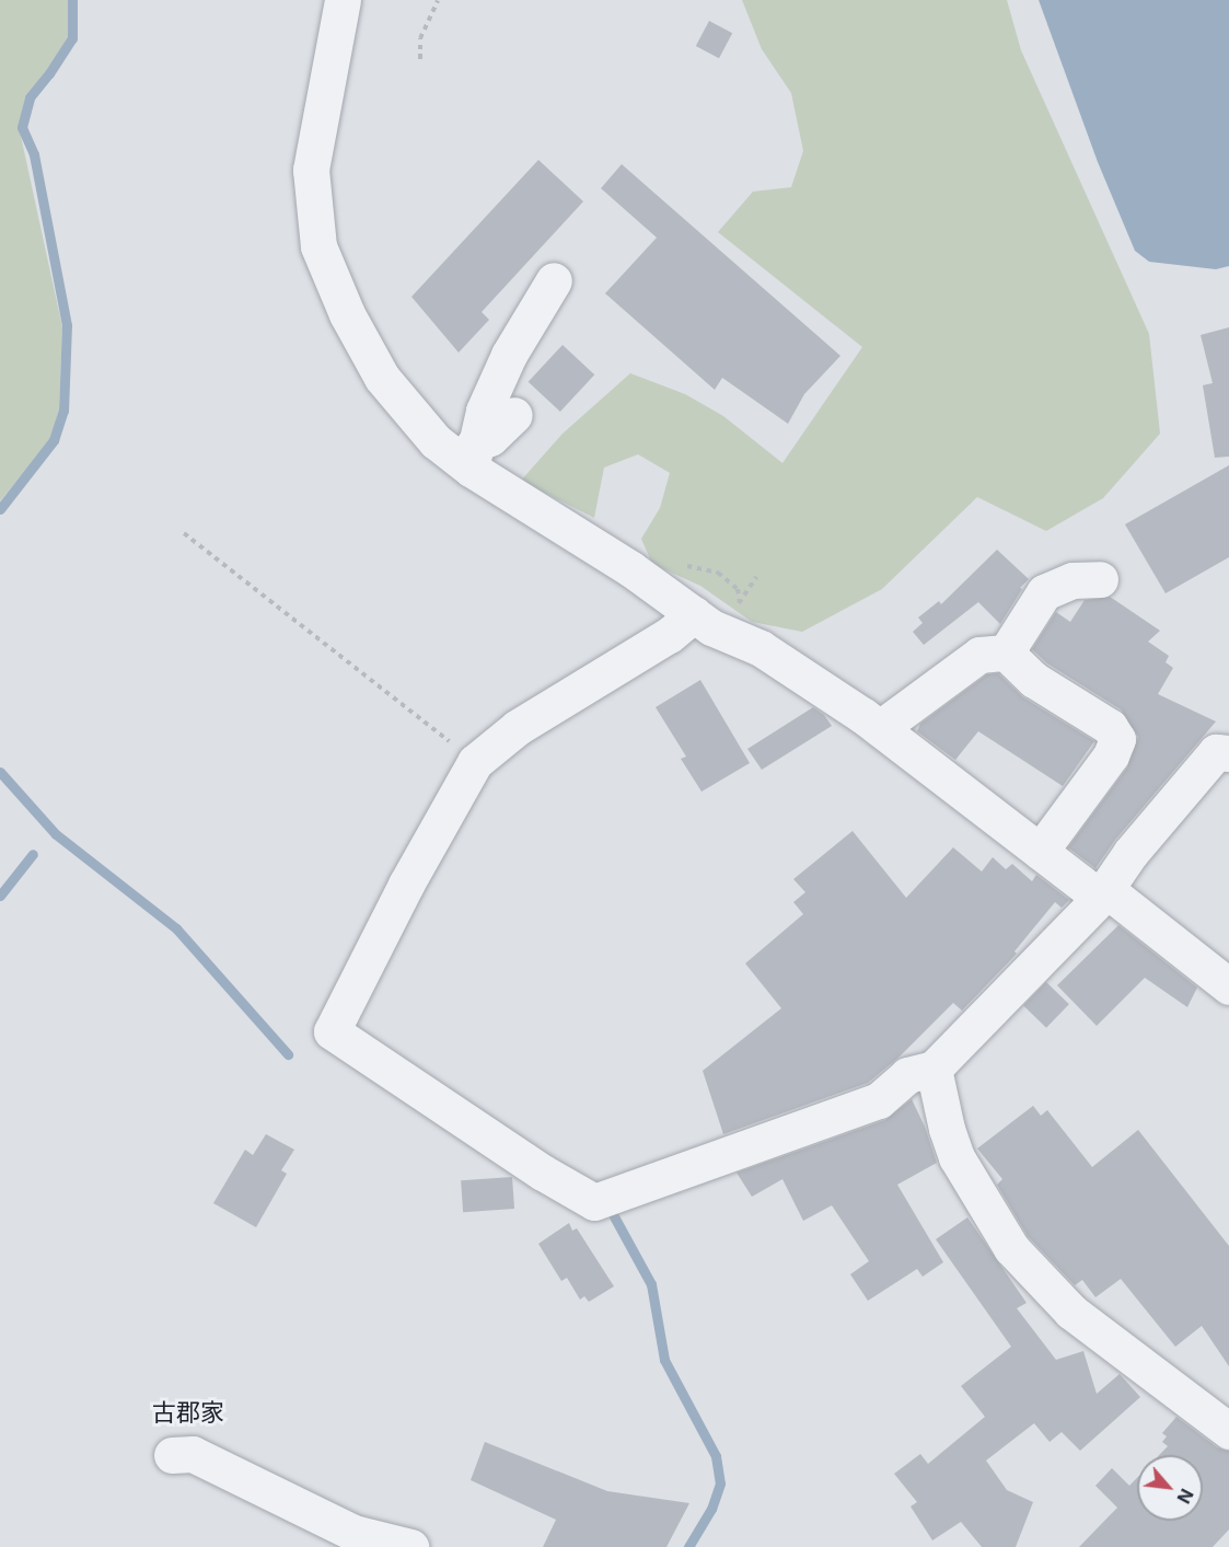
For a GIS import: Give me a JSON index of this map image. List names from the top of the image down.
{
  "districts": ["古郡家"],
  "north": "bottom right"
}
